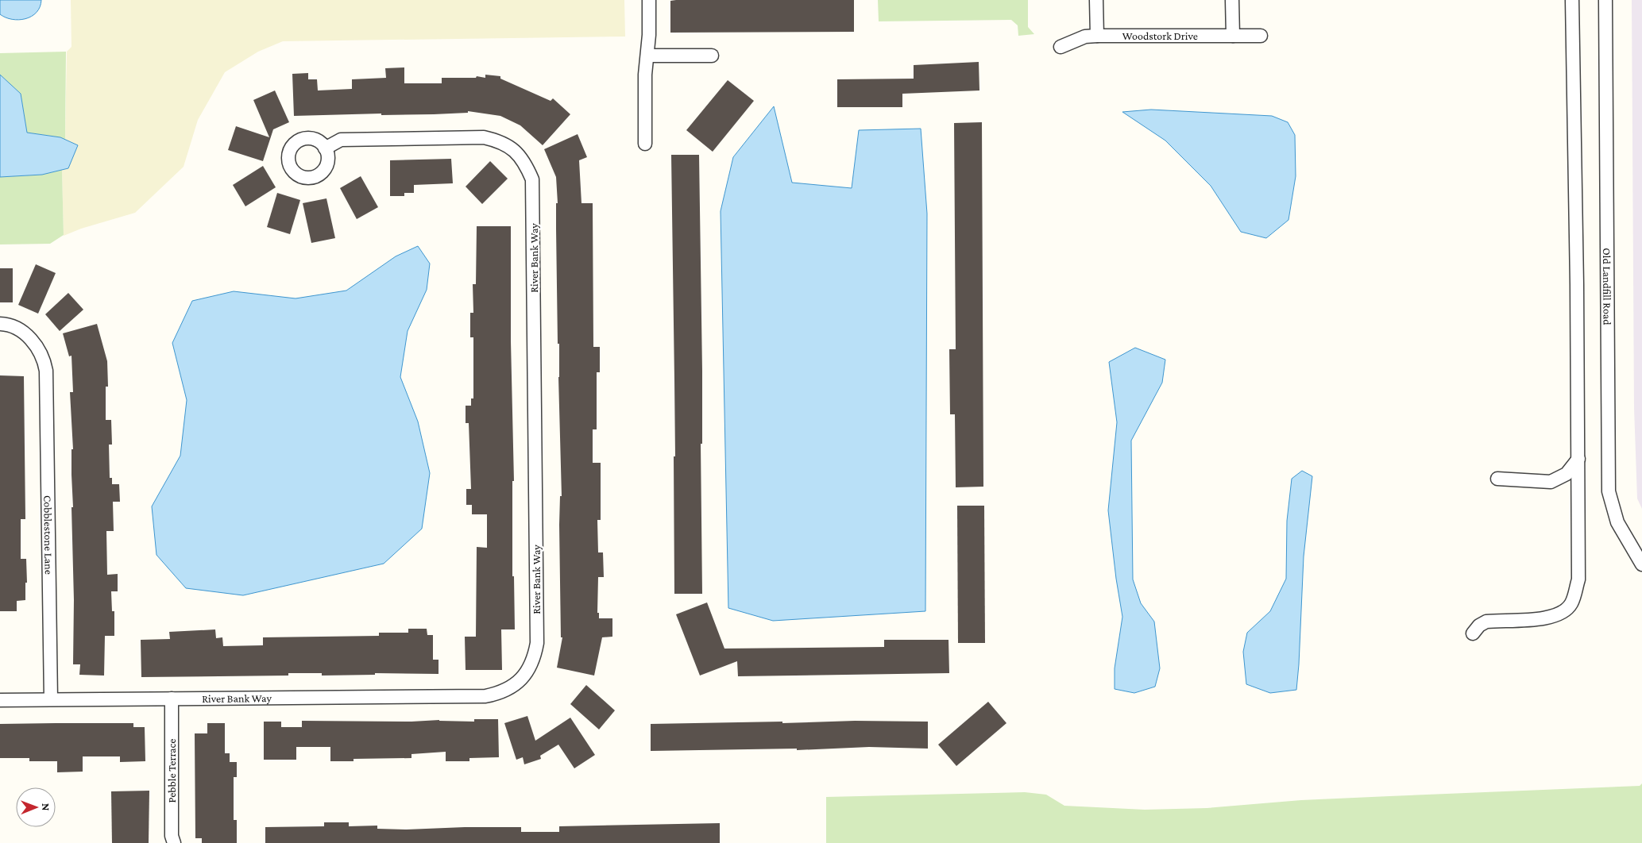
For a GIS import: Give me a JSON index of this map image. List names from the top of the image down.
{
  "streets": {
    "street": [
      "Woodstork Drive",
      "River Bank Way",
      "Old Landfill Road",
      "Cobblestone Lane",
      "Pebble Terrace"
    ]
  },
  "crossings": [
    ["River Bank Way", "Cobblestone Lane"],
    ["River Bank Way", "Pebble Terrace"]
  ],
  "north": "right"
}
